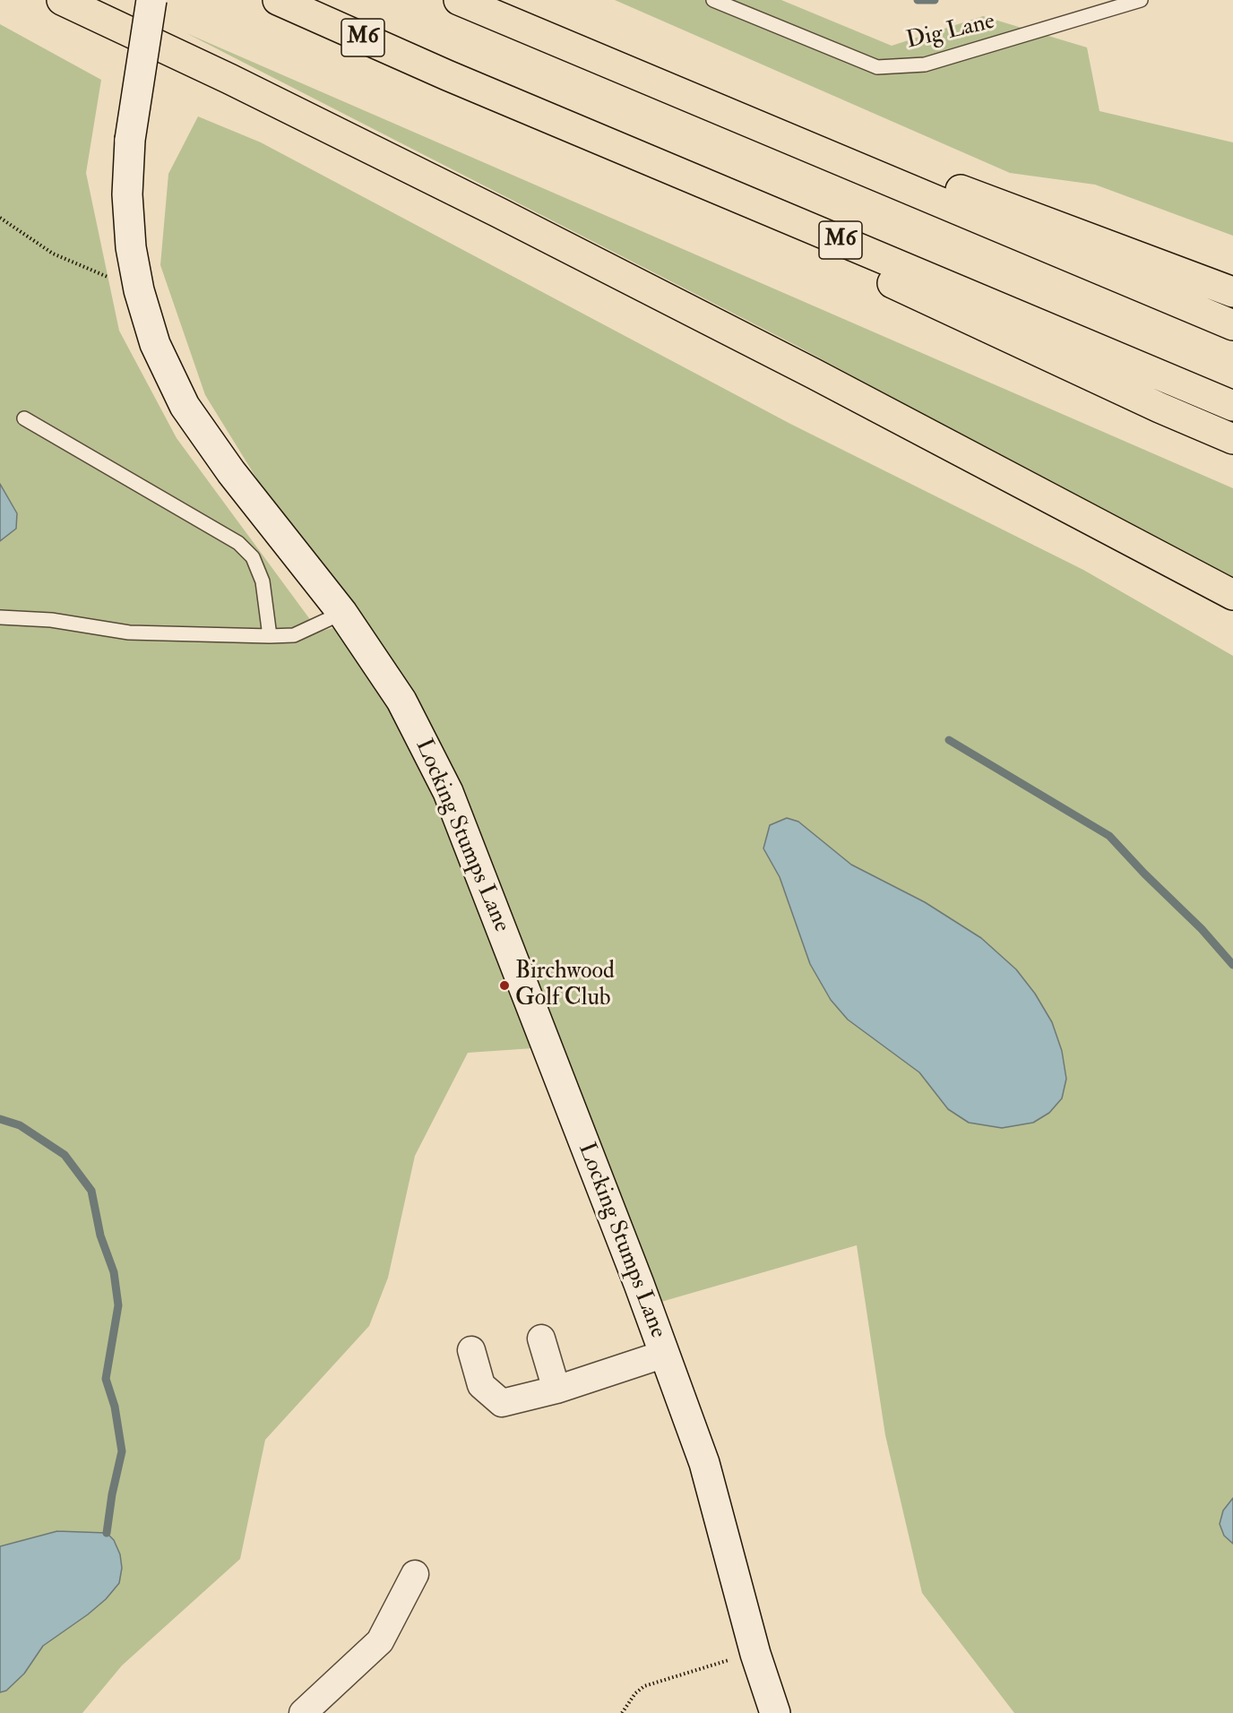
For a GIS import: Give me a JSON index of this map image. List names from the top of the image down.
{
  "streets": {
    "highway": ["M6"],
    "street": ["Locking Stumps Lane"],
    "lane": ["Dig Lane"]
  },
  "places": ["Birchwood Golf Club"]
}
